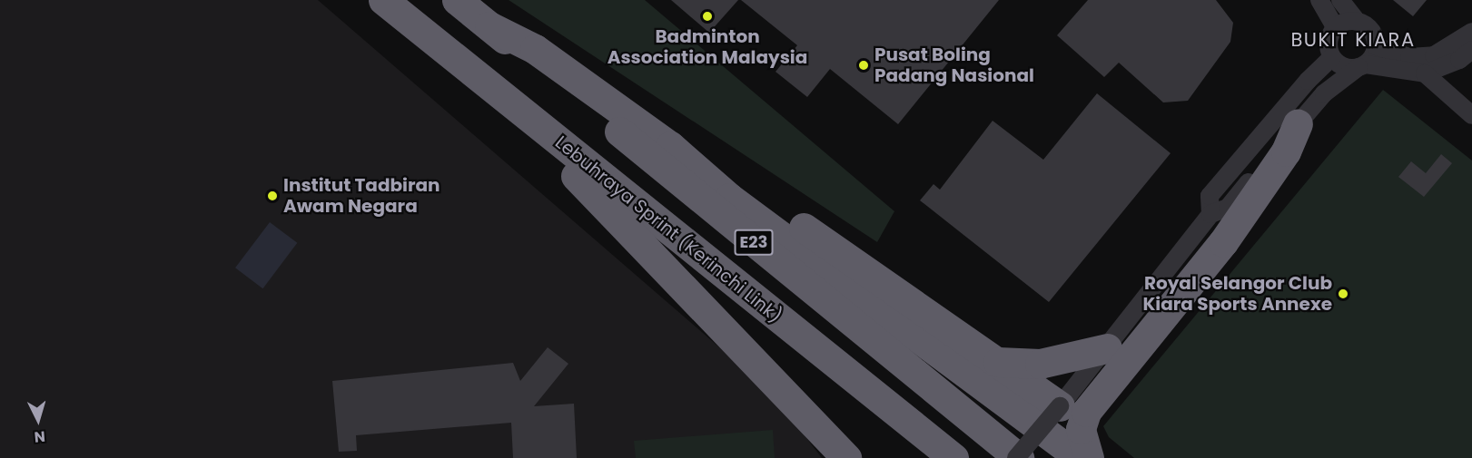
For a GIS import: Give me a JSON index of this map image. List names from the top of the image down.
{
  "streets": {
    "highway": ["Lebuhraya Sprint (Kerinchi Link)", "E23"]
  },
  "districts": ["BUKIT KIARA"],
  "places": [
    "Badminton Association Malaysia",
    "Pusat Boling Padang Nasional",
    "Institut Tadbiran Awam Negara",
    "Royal Selangor Club Kiara Sports Annexe"
  ],
  "north": "bottom"
}
